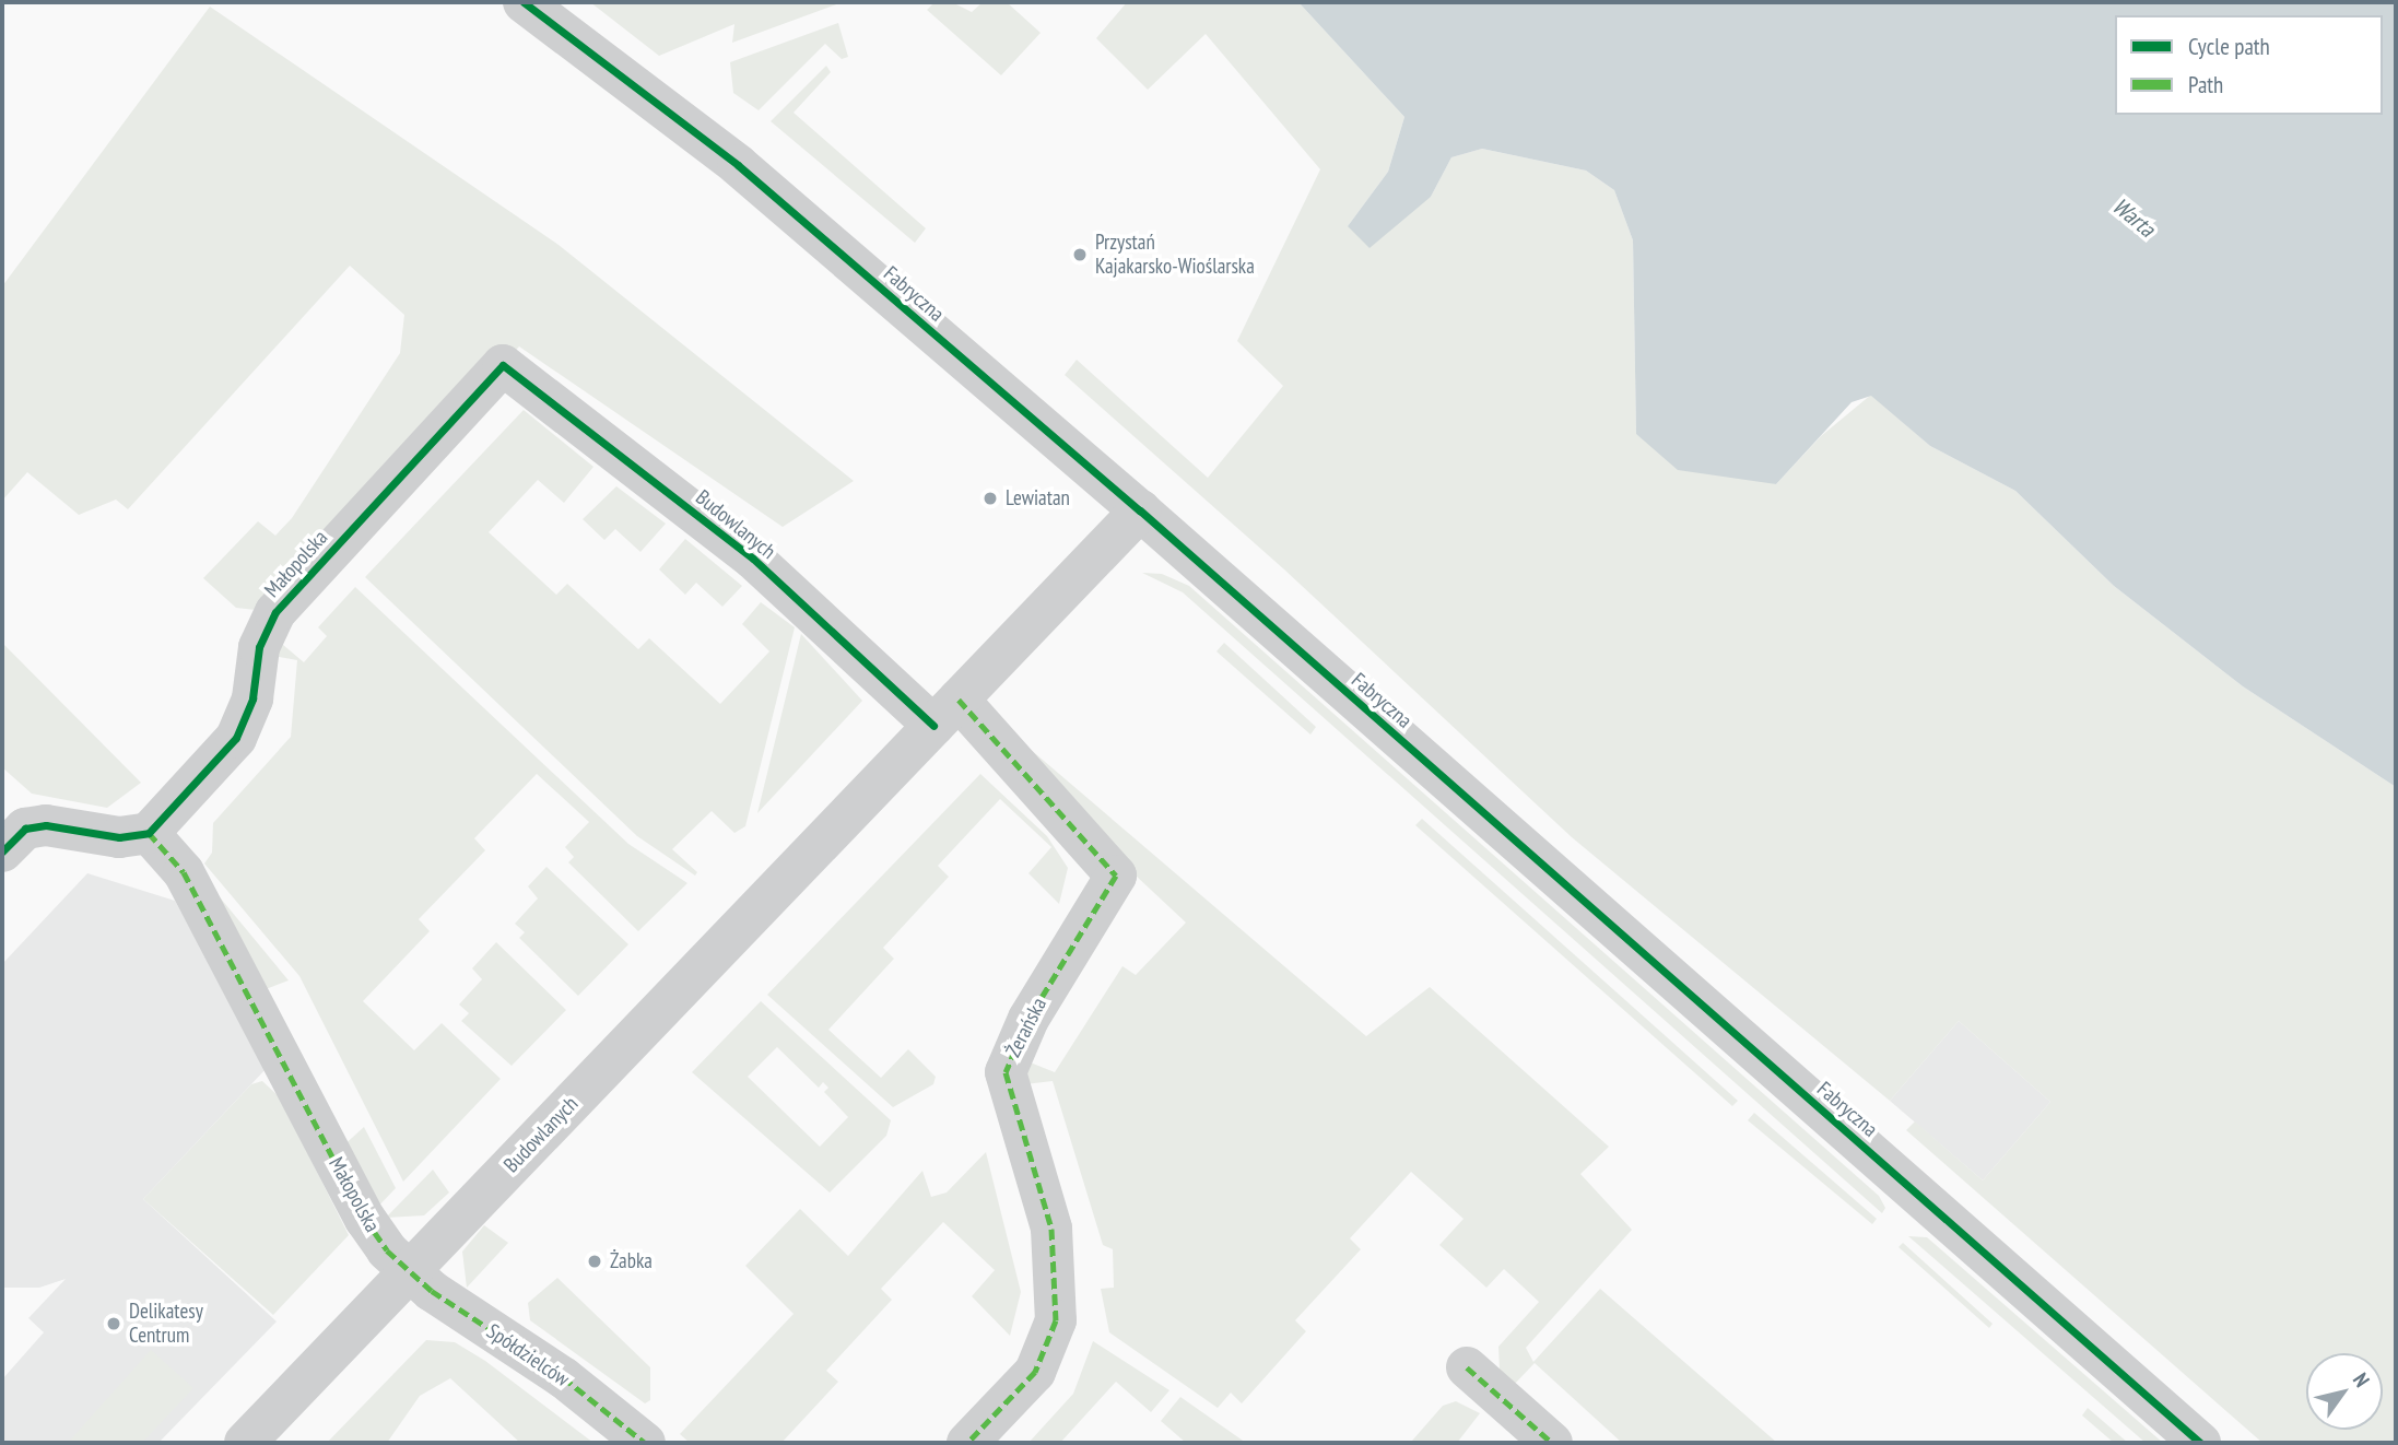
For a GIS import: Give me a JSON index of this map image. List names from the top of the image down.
{
  "streets": {
    "street": [
      "Fabryczna",
      "Budowlanych",
      "Małopolska",
      "Żerańska",
      "Spółdzielców"
    ]
  },
  "crossings": [
    ["Fabryczna", "Budowlanych"],
    ["Budowlanych", "Małopolska"],
    ["Budowlanych", "Żerańska"],
    ["Budowlanych", "Spółdzielców"],
    ["Małopolska", "Spółdzielców"]
  ],
  "water": ["Warta"],
  "places": [
    "Przystań Kajakarsko-Wioślarska",
    "Lewiatan",
    "Żabka",
    "Delikatesy Centrum"
  ],
  "legend": ["Cycle path", "Path"],
  "north": "top right"
}
